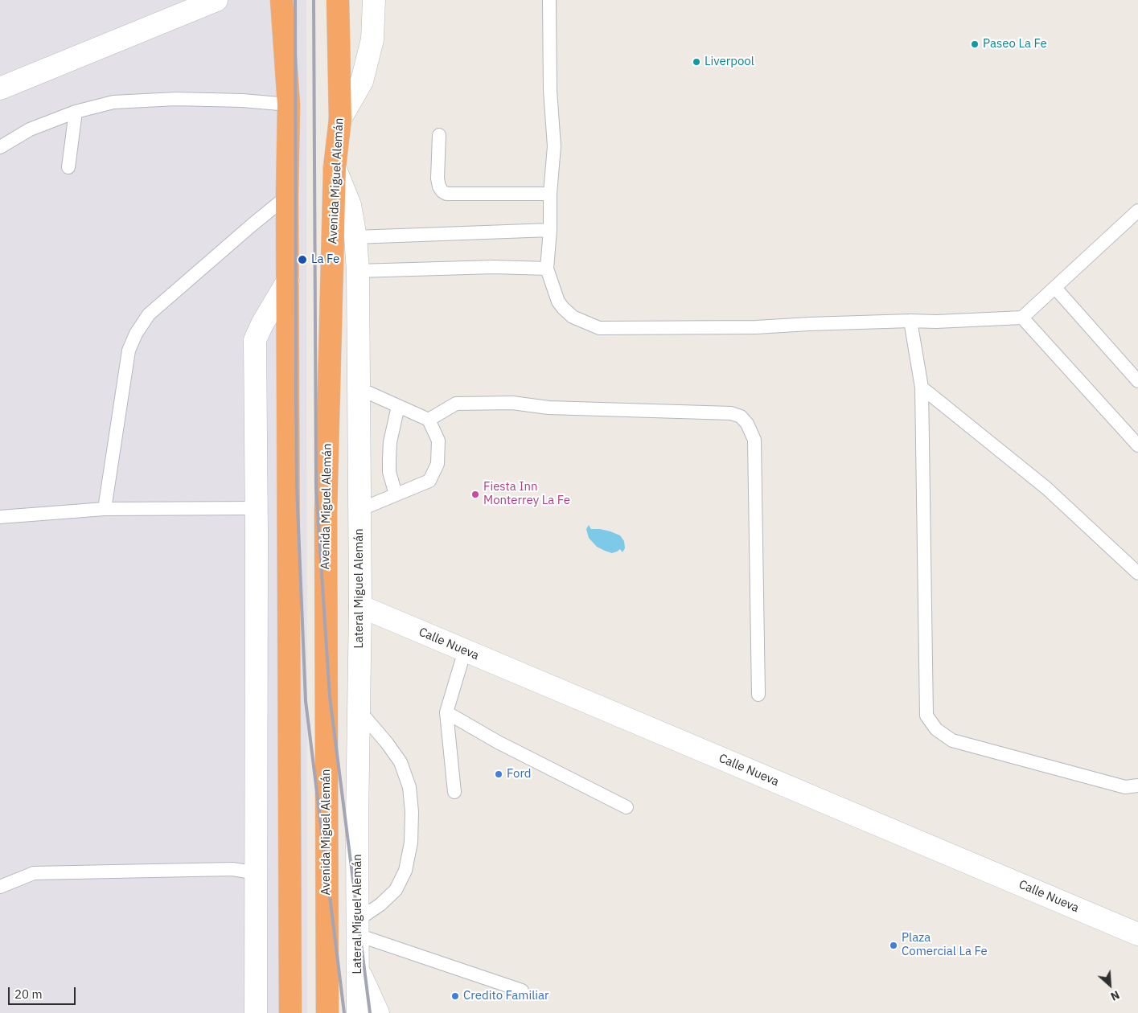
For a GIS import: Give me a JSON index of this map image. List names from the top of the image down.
{
  "streets": {
    "highway": ["Avenida Miguel Alemán"],
    "street": ["Lateral Miguel Alemán", "Calle Nueva"]
  },
  "crossings": [
    ["Avenida Miguel Alemán", "Lateral Miguel Alemán"],
    ["Lateral Miguel Alemán", "Calle Nueva"]
  ],
  "places": [
    "Paseo La Fe",
    "Liverpool",
    "La Fe",
    "Fiesta Inn Monterrey La Fe",
    "Ford",
    "Plaza Comercial La Fe",
    "Credito Familiar"
  ],
  "scale_bar": "20 m",
  "north": "bottom right"
}
